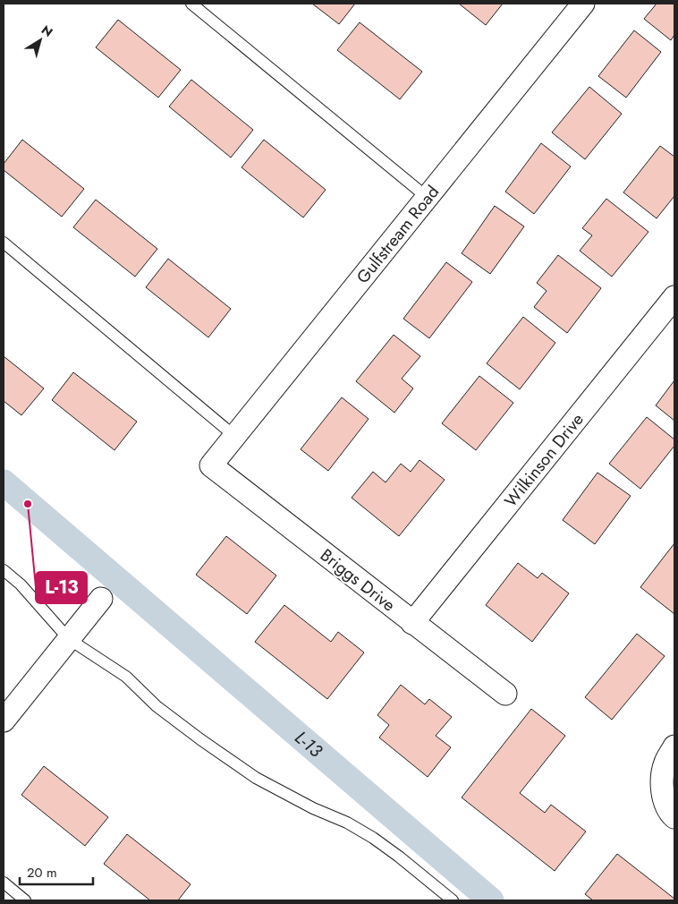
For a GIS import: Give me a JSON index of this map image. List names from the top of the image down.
{
  "streets": {
    "street": ["Gulfstream Road", "Wilkinson Drive", "Briggs Drive"]
  },
  "crossings": [
    ["Gulfstream Road", "Briggs Drive"],
    ["Wilkinson Drive", "Briggs Drive"]
  ],
  "water": ["L-13"],
  "places": ["L-13"],
  "scale_bar": "20 m",
  "north": "top right"
}
